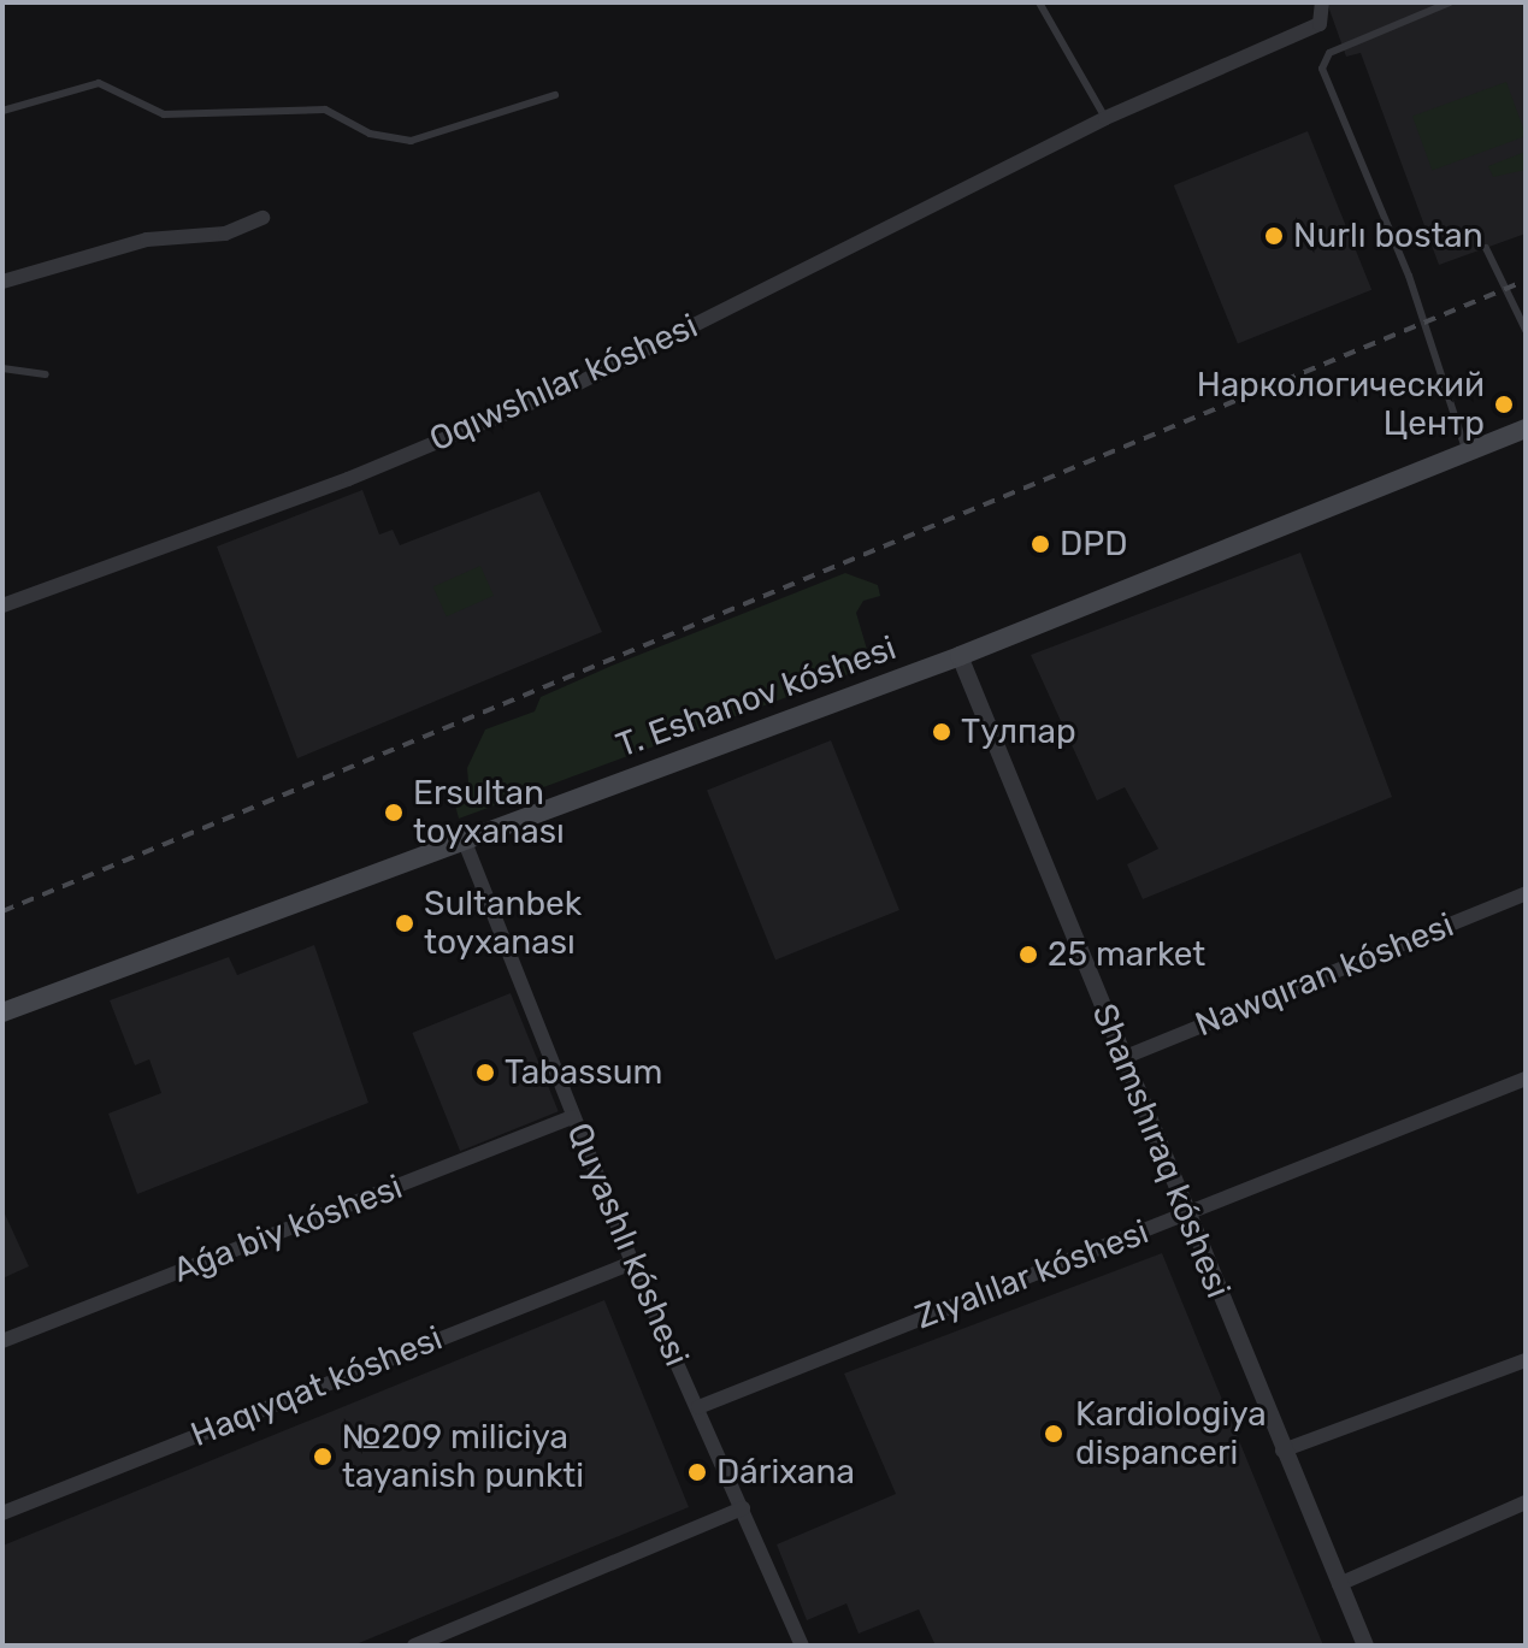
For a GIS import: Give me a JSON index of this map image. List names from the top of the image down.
{
  "streets": {
    "main road": ["T. Eshanov kóshesi"],
    "street": [
      "Oqıwshılar kóshesi",
      "Nawqıran kóshesi",
      "Shamshıraq kóshesi",
      "Aǵa biy kóshesi",
      "Quyashlı kóshesi",
      "Zıyalılar kóshesi",
      "Haqıyqat kóshesi"
    ]
  },
  "crossings": [
    ["T. Eshanov kóshesi", "Shamshıraq kóshesi"],
    ["T. Eshanov kóshesi", "Quyashlı kóshesi"],
    ["Nawqıran kóshesi", "Shamshıraq kóshesi"],
    ["Shamshıraq kóshesi", "Zıyalılar kóshesi"],
    ["Aǵa biy kóshesi", "Quyashlı kóshesi"],
    ["Quyashlı kóshesi", "Zıyalılar kóshesi"],
    ["Quyashlı kóshesi", "Haqıyqat kóshesi"]
  ],
  "places": [
    "Nurlı bostan",
    "Наркологический Центр",
    "DPD",
    "Тулпар",
    "Ersultan toyxanası",
    "Sultanbek toyxanası",
    "25 market",
    "Tabassum",
    "Kardiologiya dispanceri",
    "№209 miliciya tayanish punkti",
    "Dárixana"
  ]
}
